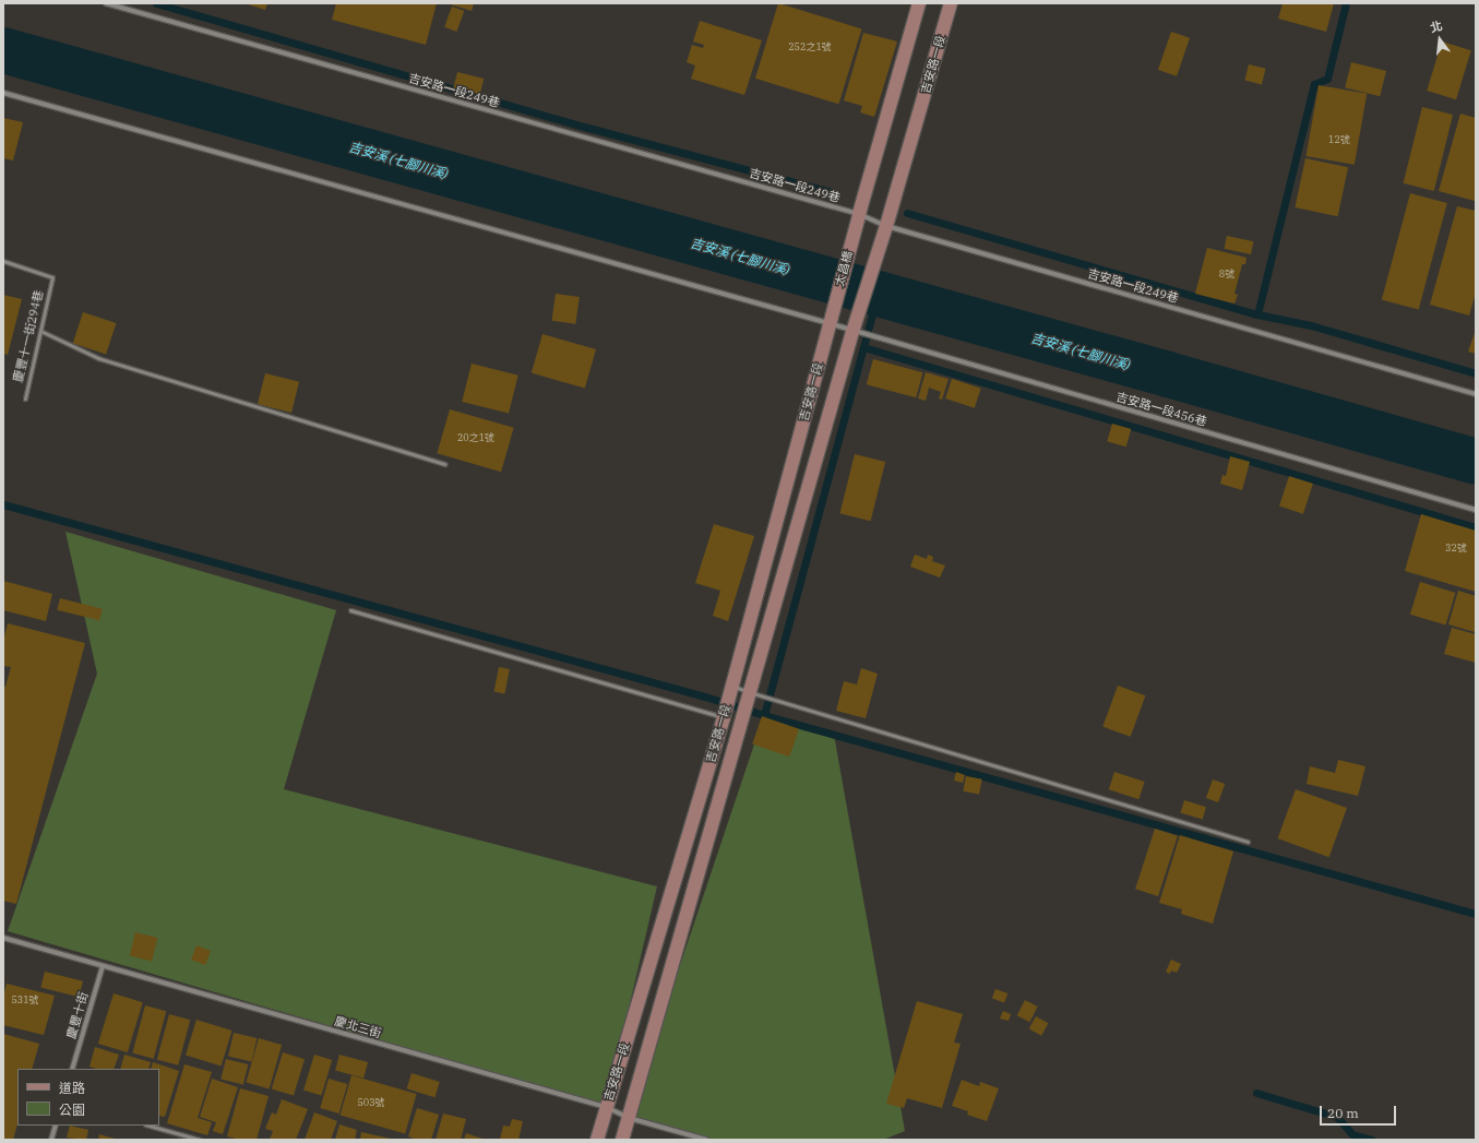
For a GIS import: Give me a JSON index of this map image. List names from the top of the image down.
{
  "streets": {
    "street": [
      "吉安路一段",
      "吉安路一段249巷",
      "太昌橋",
      "吉安路一段456巷",
      "慶豐十街",
      "慶北三街"
    ],
    "lane": ["慶豐十一街294巷"]
  },
  "crossings": [
    ["吉安路一段", "吉安路一段249巷"],
    ["吉安路一段", "太昌橋"],
    ["吉安路一段", "吉安路一段456巷"],
    ["吉安路一段", "慶北三街"],
    ["吉安路一段249巷", "太昌橋"],
    ["太昌橋", "吉安路一段456巷"],
    ["慶豐十街", "慶北三街"]
  ],
  "water": ["吉安溪 (七腳川溪)"],
  "house_numbers": [
    "252之1號",
    "12號",
    "8號",
    "20之1號",
    "32號",
    "531號",
    "503號"
  ],
  "legend": ["道路", "公園"],
  "scale_bar": "20 m",
  "north": "top"
}
